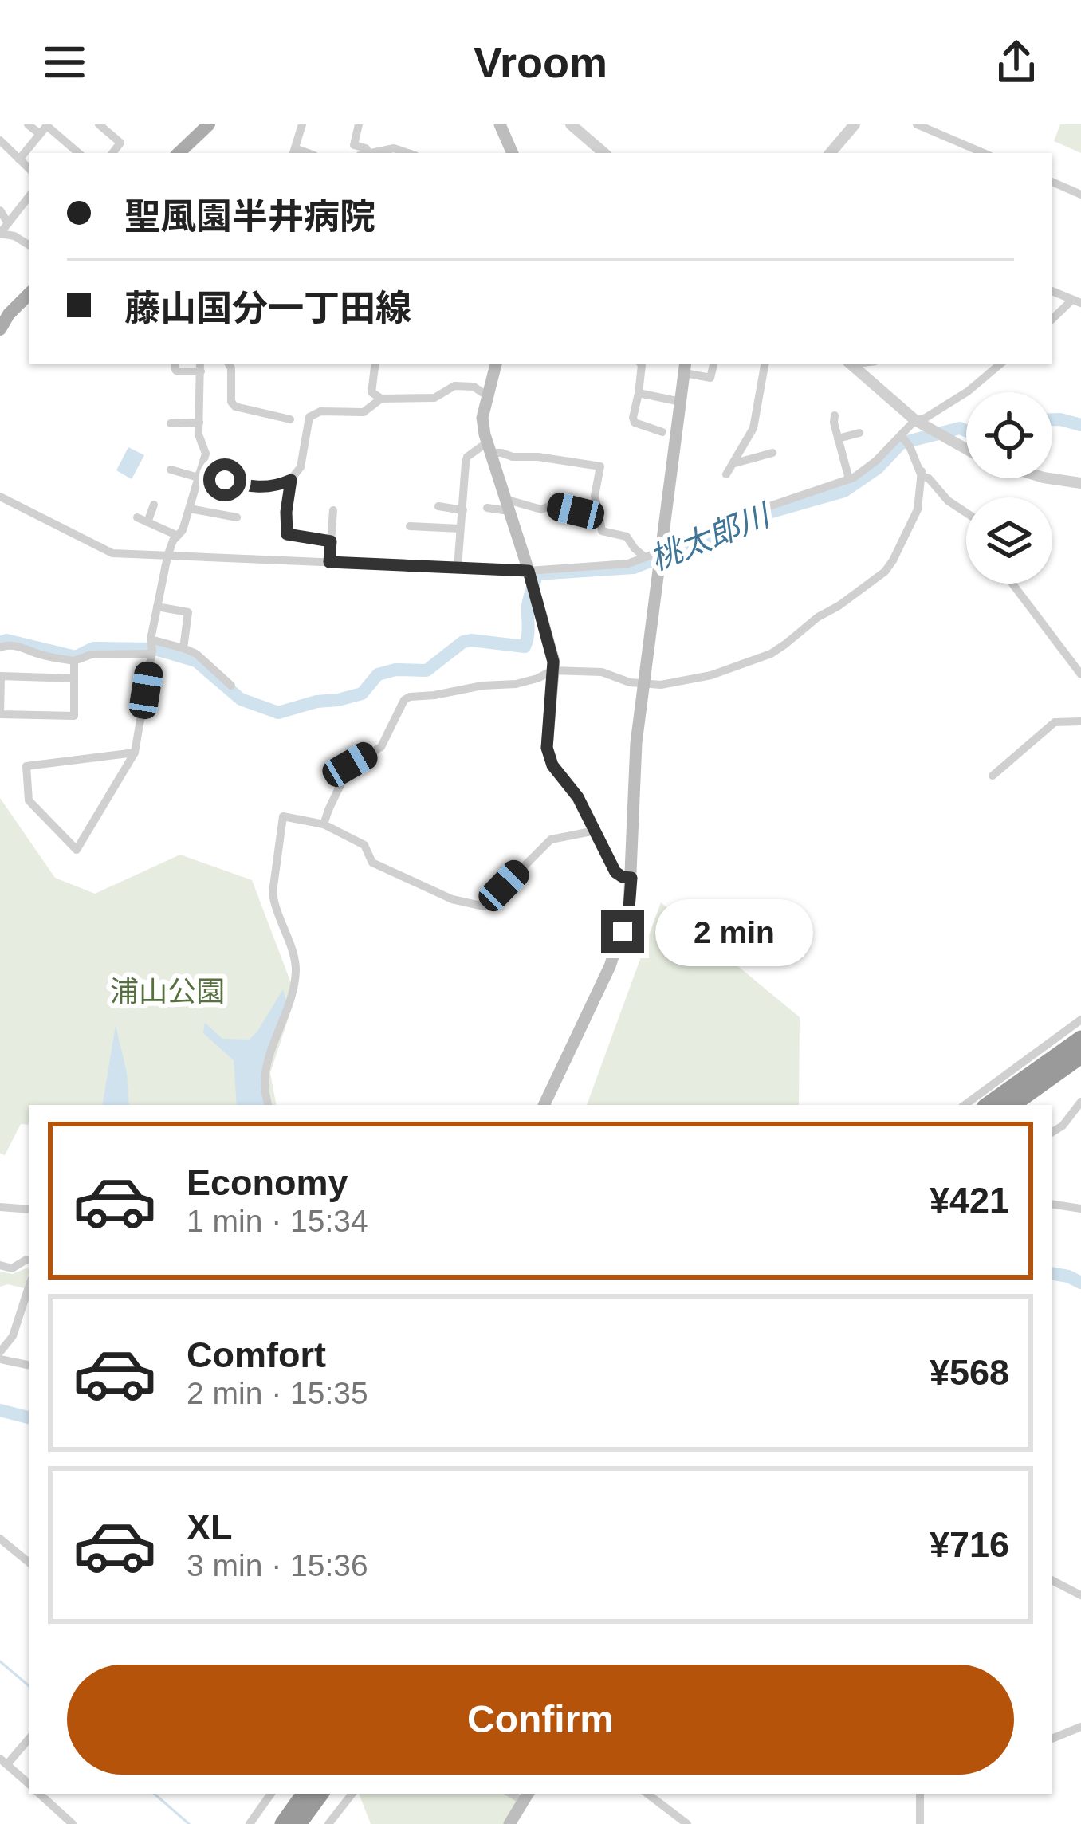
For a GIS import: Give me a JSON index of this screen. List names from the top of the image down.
{
  "water": ["桃太郎川"],
  "parks": ["浦山公園"],
  "page": {
    "header": "Vroom",
    "banner": ["聖風園半井病院", "藤山国分一丁田線"],
    "bubble": "2 min",
    "list": [
      {
        "name": "Economy",
        "note": "1 min · 15:34",
        "value": "¥421"
      },
      {
        "name": "Comfort",
        "note": "2 min · 15:35",
        "value": "¥568"
      },
      {
        "name": "XL",
        "note": "3 min · 15:36",
        "value": "¥716"
      }
    ],
    "buttons": "Confirm"
  }
}
